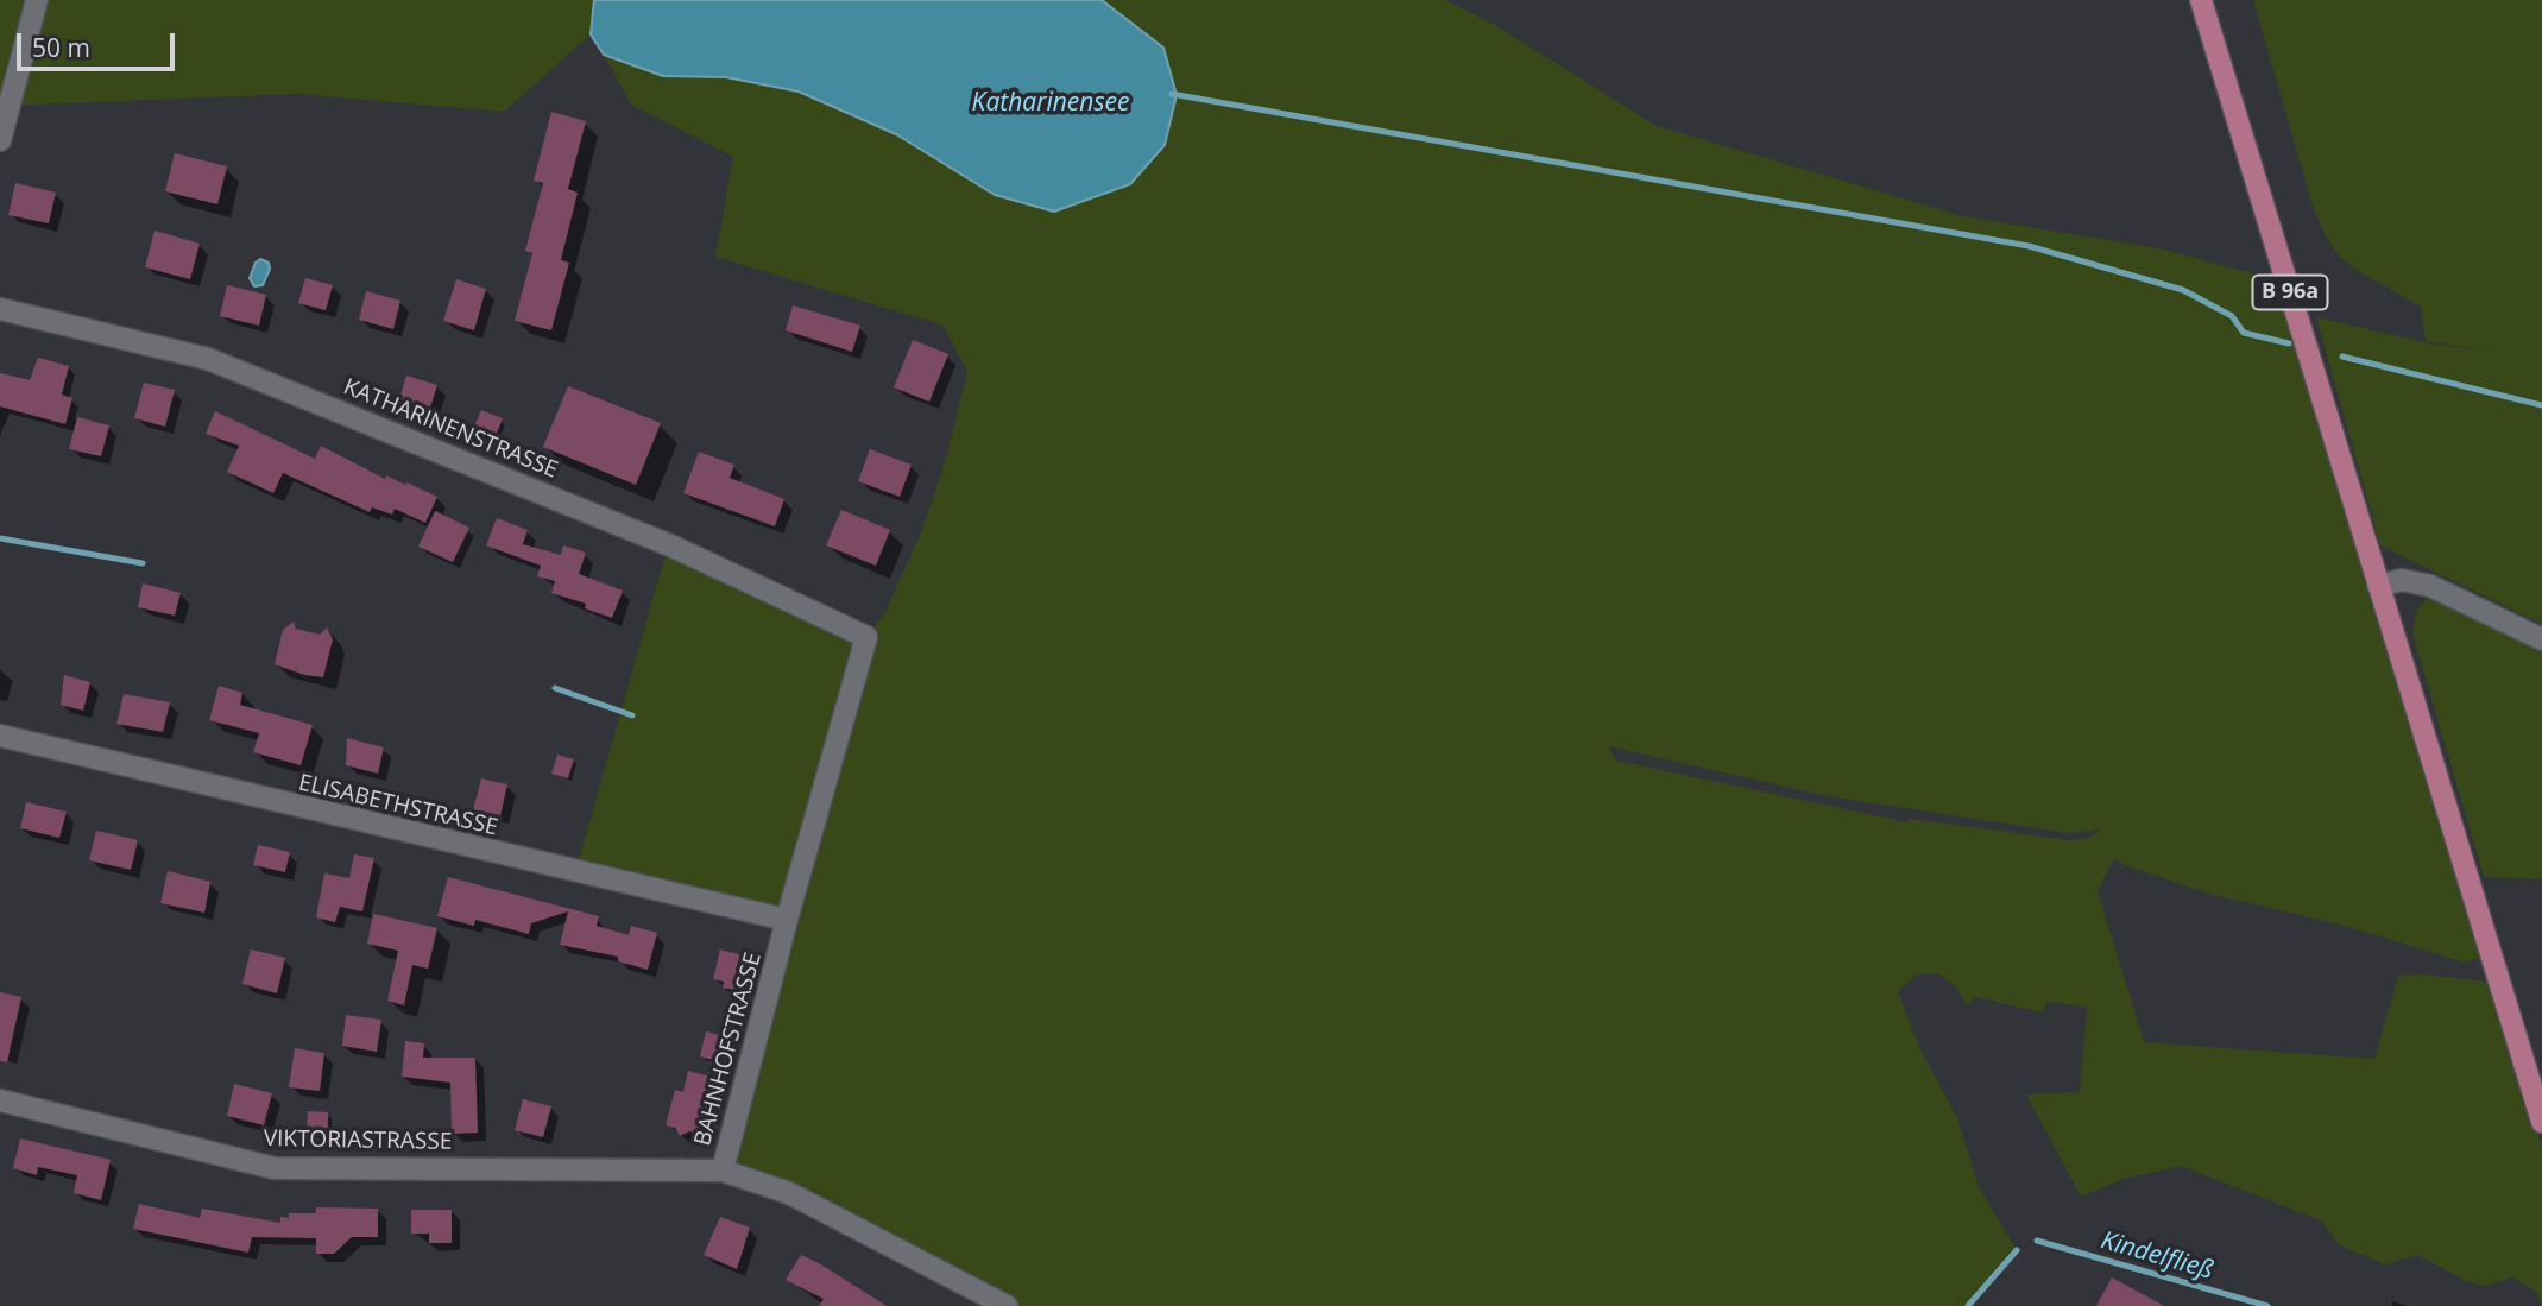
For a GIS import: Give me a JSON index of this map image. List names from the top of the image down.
{
  "streets": {
    "main road": ["B 96a"],
    "street": [
      "KATHARINENSTRASSE",
      "ELISABETHSTRASSE",
      "BAHNHOFSTRASSE",
      "VIKTORIASTRASSE"
    ]
  },
  "crossings": [
    ["KATHARINENSTRASSE", "BAHNHOFSTRASSE"],
    ["ELISABETHSTRASSE", "BAHNHOFSTRASSE"],
    ["BAHNHOFSTRASSE", "VIKTORIASTRASSE"]
  ],
  "water": ["Katharinensee", "Kindelfließ"],
  "scale_bar": "50 m"
}
